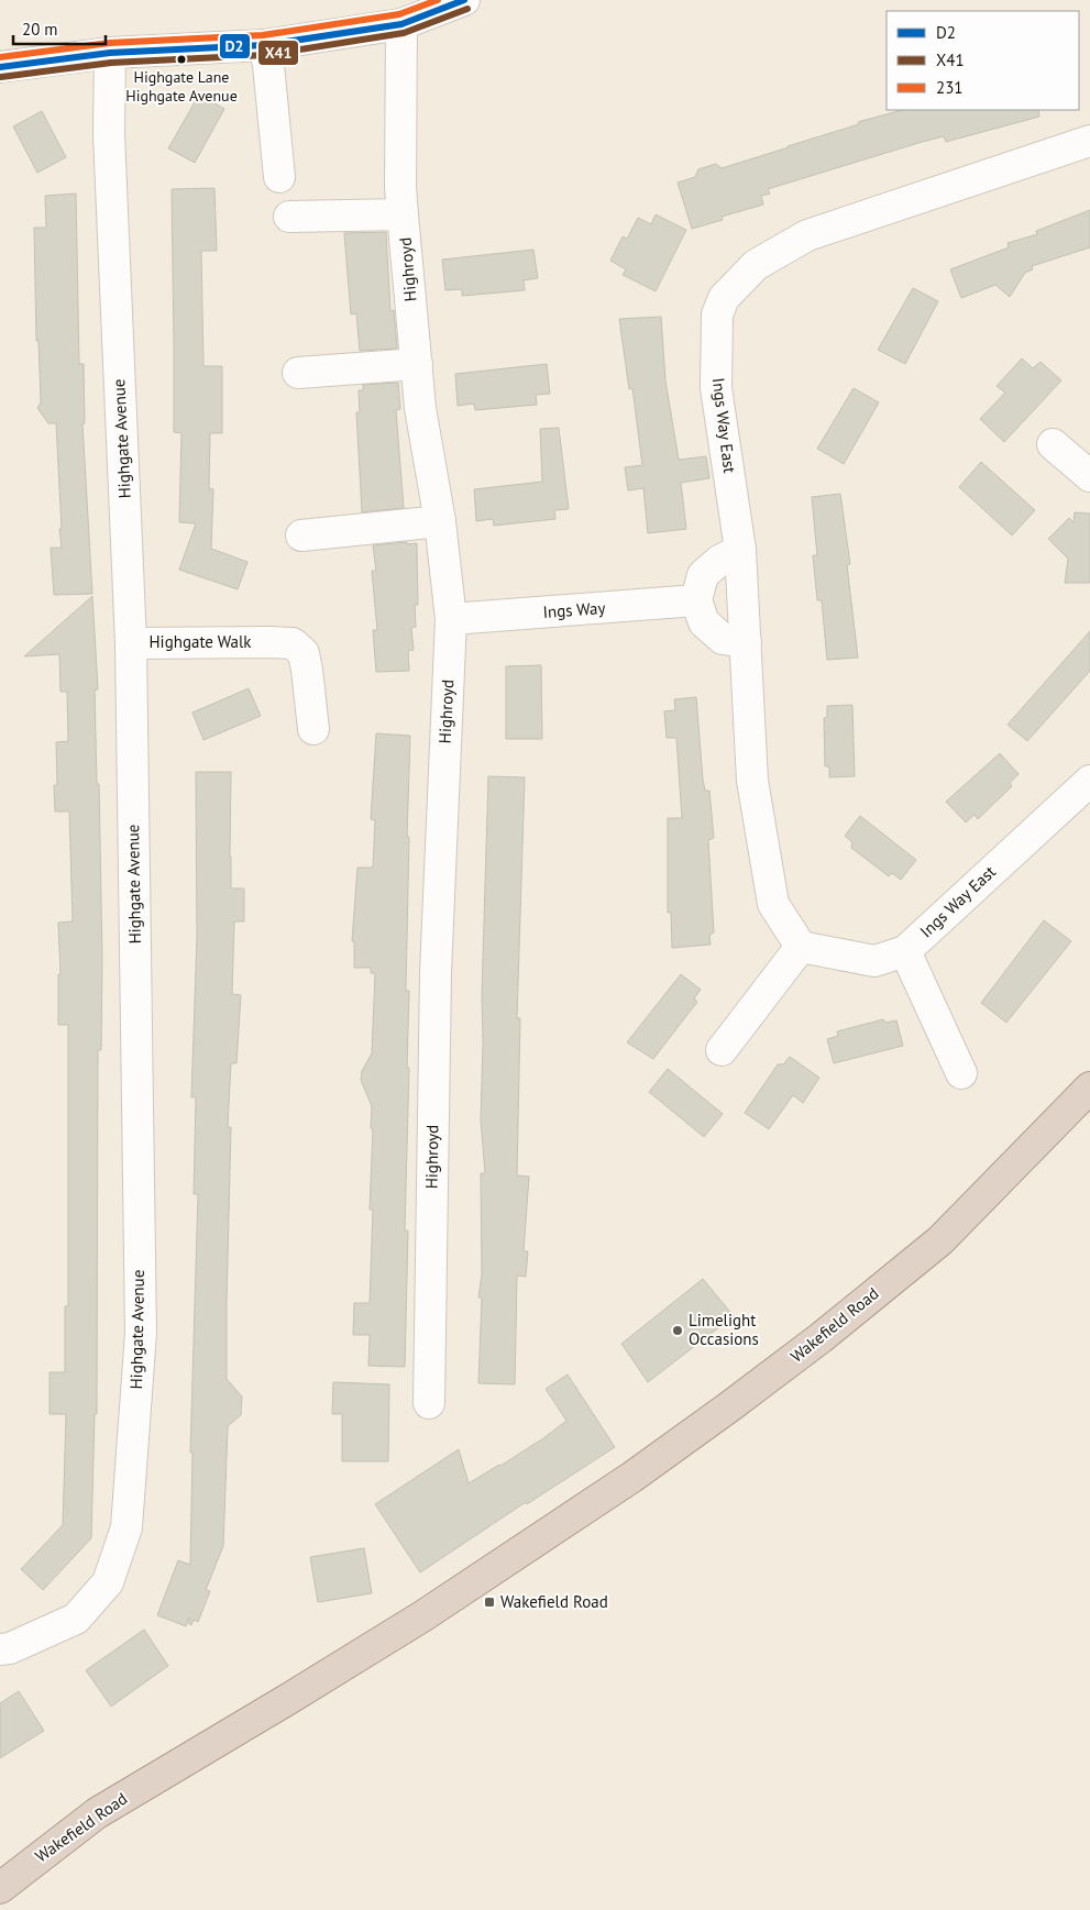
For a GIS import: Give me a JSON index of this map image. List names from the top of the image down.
{
  "streets": {
    "highway": ["Wakefield Road"],
    "street": [
      "Highroyd",
      "Ings Way East",
      "Highgate Avenue",
      "Ings Way",
      "Highgate Walk"
    ]
  },
  "crossings": [
    ["Highroyd", "Ings Way"],
    ["Highgate Avenue", "Highgate Walk"]
  ],
  "places": {
    "other": ["Highgate Lane Highgate Avenue", "Limelight Occasions"],
    "transit": ["Wakefield Road"]
  },
  "lines": ["transit line D2", "transit line 231", "transit line X41"],
  "legend": ["D2", "X41", "231"],
  "scale_bar": "20 m"
}
